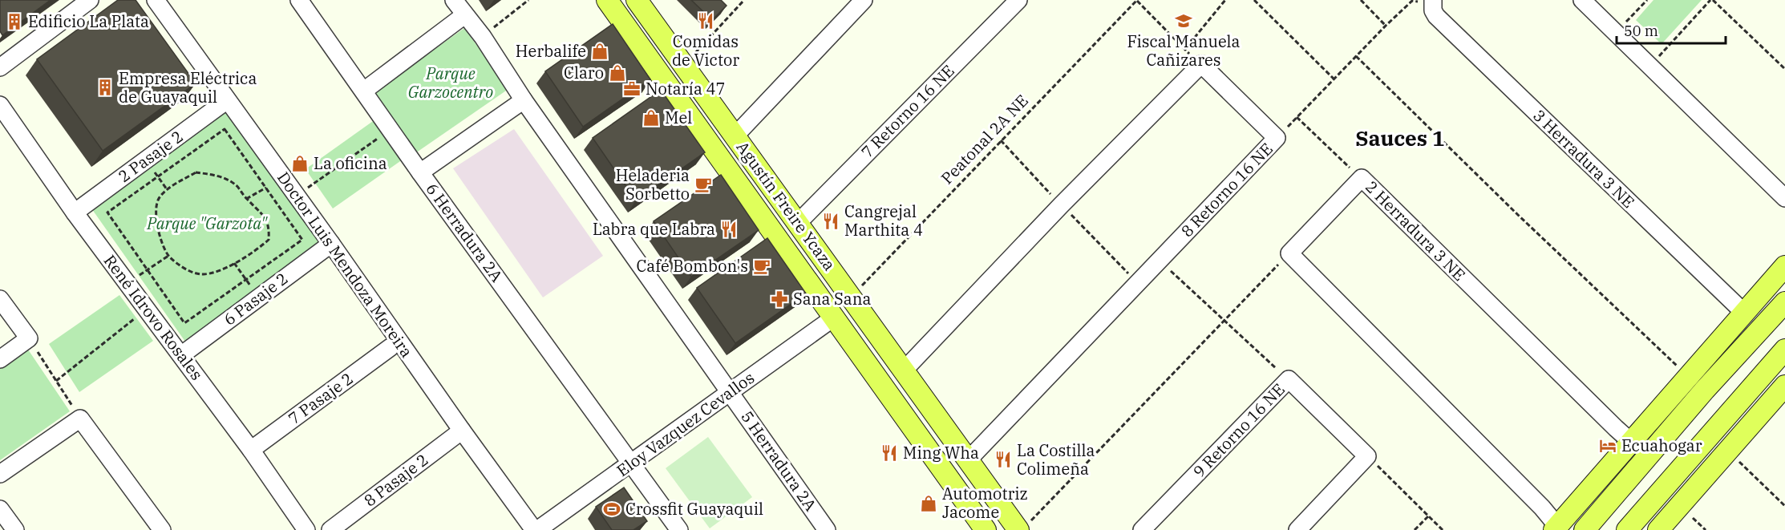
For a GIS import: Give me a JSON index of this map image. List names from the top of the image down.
{
  "streets": {
    "main road": ["Agustín Freire Ycaza"],
    "street": [
      "7 Retorno 16 NE",
      "2 Pasaje 2",
      "3 Herradura 3 NE",
      "8 Retorno 16 NE",
      "2 Herradura 3 NE",
      "6 Herradura 2A",
      "Doctor Luis Mendoza Moreira",
      "6 Pasaje 2",
      "René Idrovo Rosales",
      "7 Pasaje 2",
      "Eloy Vazquez Cevallos",
      "9 Retorno 16 NE",
      "5 Herradura 2A",
      "8 Pasaje 2"
    ],
    "path": ["Peatonal 2A NE"]
  },
  "crossings": [
    ["7 Retorno 16 NE", "Agustín Freire Ycaza"],
    ["Peatonal 2A NE", "Agustín Freire Ycaza"],
    ["2 Pasaje 2", "Doctor Luis Mendoza Moreira"],
    ["2 Pasaje 2", "René Idrovo Rosales"],
    ["8 Retorno 16 NE", "Agustín Freire Ycaza"],
    ["Agustín Freire Ycaza", "Eloy Vazquez Cevallos"],
    ["6 Herradura 2A", "Eloy Vazquez Cevallos"],
    ["Doctor Luis Mendoza Moreira", "6 Pasaje 2"],
    ["Doctor Luis Mendoza Moreira", "Eloy Vazquez Cevallos"],
    ["Doctor Luis Mendoza Moreira", "8 Pasaje 2"],
    ["6 Pasaje 2", "René Idrovo Rosales"],
    ["René Idrovo Rosales", "7 Pasaje 2"],
    ["Eloy Vazquez Cevallos", "5 Herradura 2A"]
  ],
  "districts": ["Sauces 1"],
  "parks": ["Parque Garzocentro", "Parque \"Garzota\""],
  "places": {
    "restaurant": [
      "Comidas de Victor",
      "Cangrejal Marthita 4",
      "Labra que Labra",
      "Ming Wha",
      "La Costilla Colimeña"
    ],
    "school or university": ["Fiscal Manuela Cañizares"],
    "building": ["Edificio La Plata", "Empresa Eléctrica de Guayaquil"],
    "shop": [
      "Herbalife",
      "Claro",
      "Mel",
      "La oficina",
      "Automotriz Jacome"
    ],
    "office": ["Notaría 47"],
    "cafe": ["Heladeria Sorbetto", "Café Bombon's"],
    "pharmacy": ["Sana Sana"],
    "hotel": ["Ecuahogar"],
    "sports": ["Crossfit Guayaquil"]
  },
  "scale_bar": "50 m"
}
